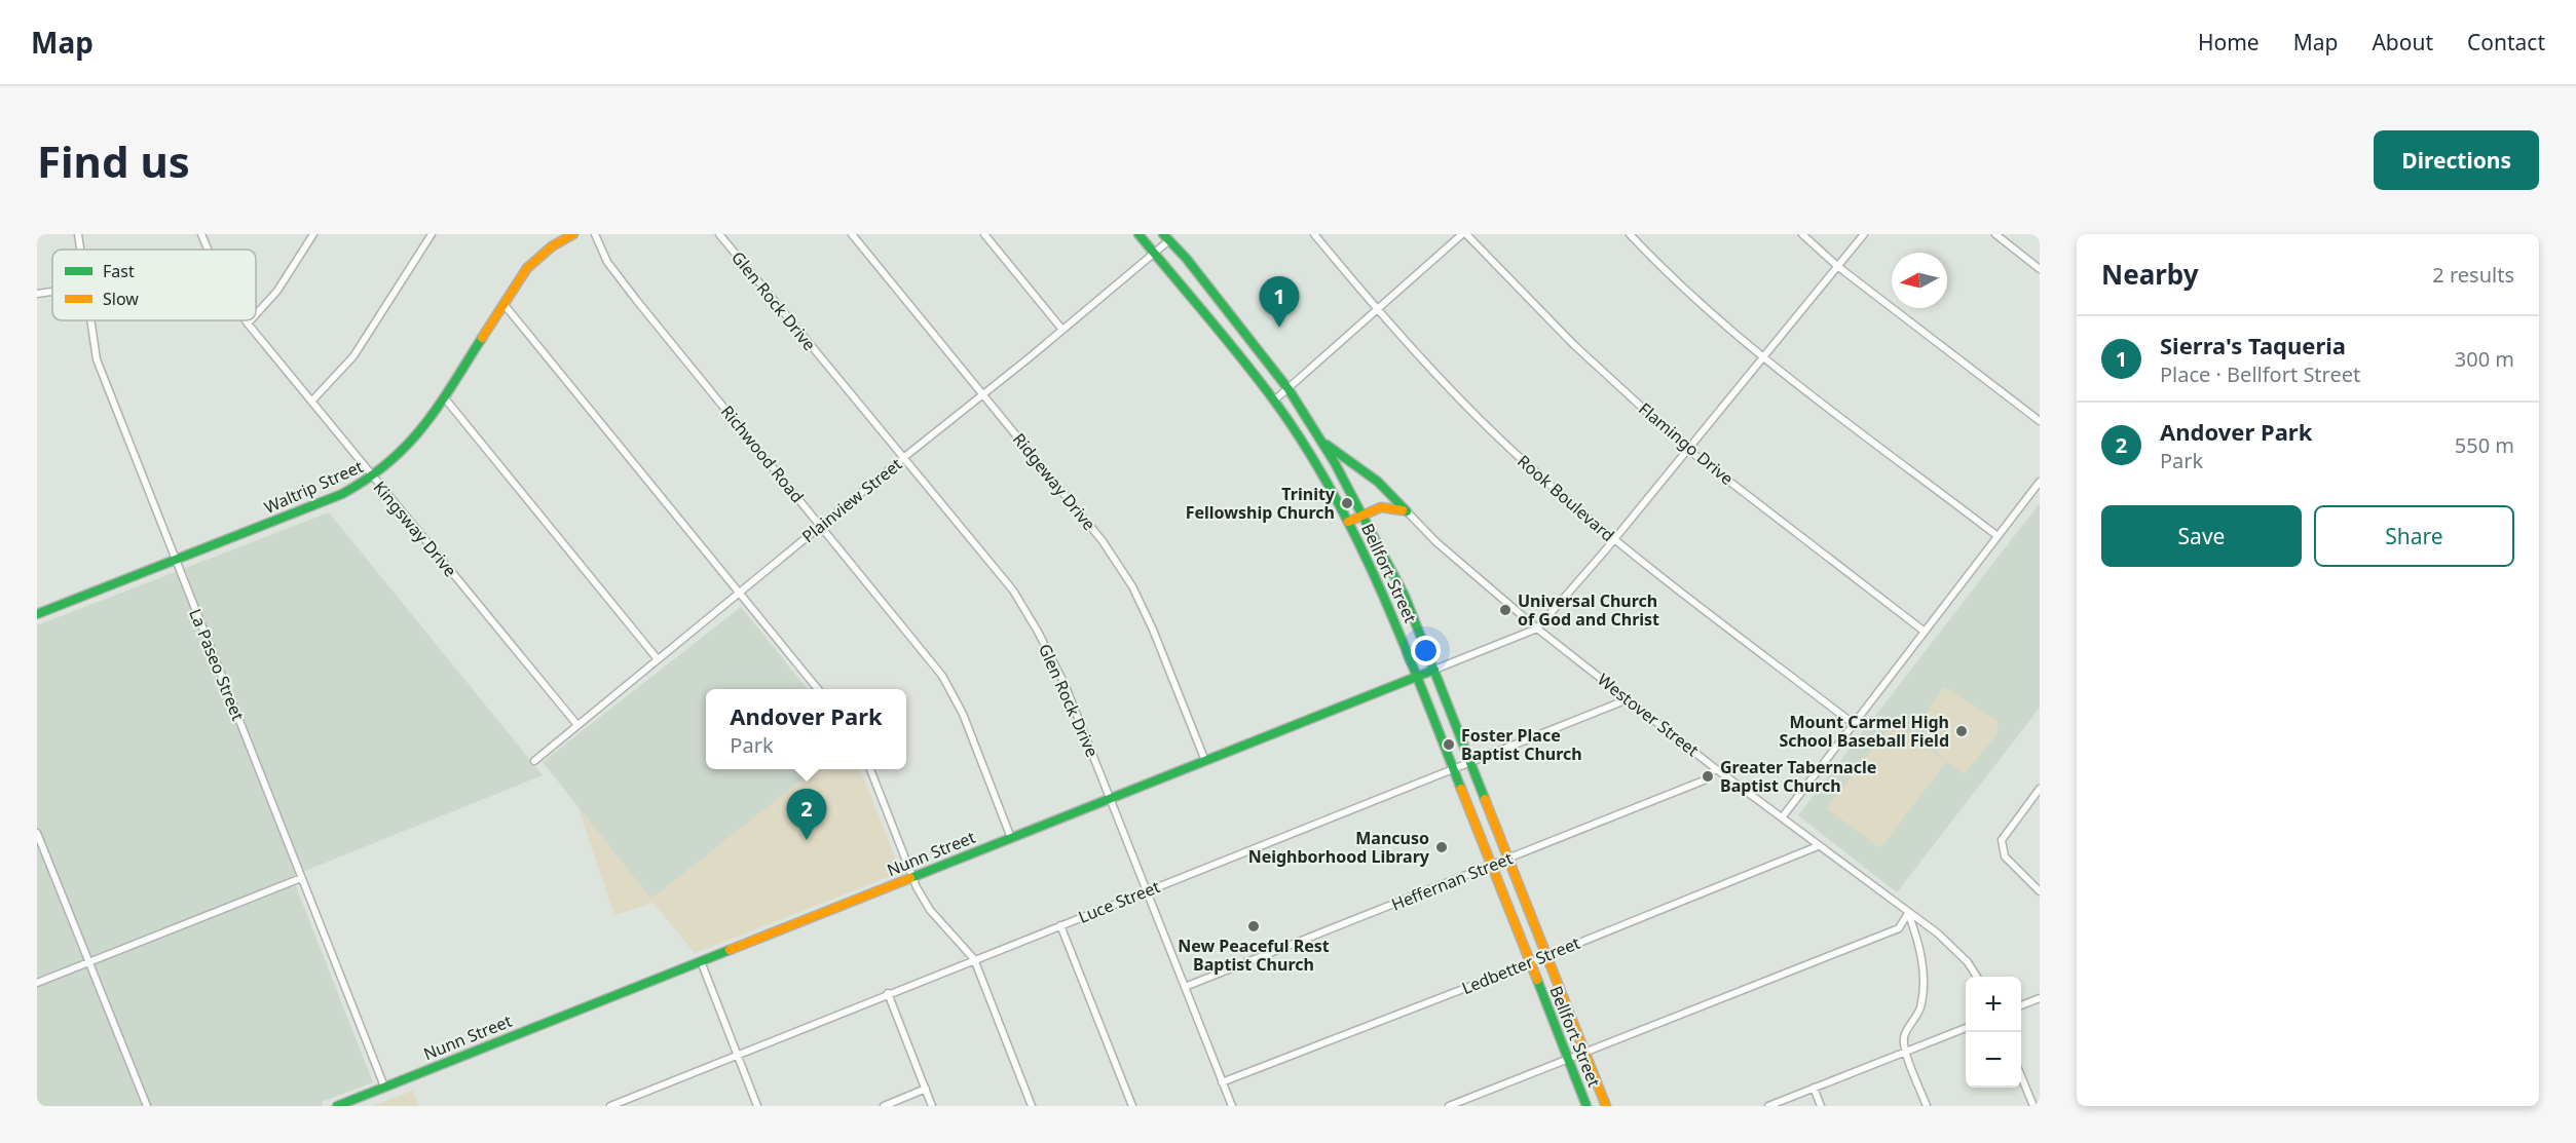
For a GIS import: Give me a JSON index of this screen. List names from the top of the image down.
{
  "streets": {
    "main road": ["Waltrip Street", "Bellfort Street", "Nunn Street"],
    "street": [
      "Glen Rock Drive",
      "Flamingo Drive",
      "Richwood Road",
      "Ridgeway Drive",
      "Rook Boulevard",
      "Plainview Street",
      "Kingsway Drive",
      "La Paseo Street",
      "Westover Street",
      "Heffernan Street",
      "Luce Street",
      "Ledbetter Street"
    ]
  },
  "crossings": [
    ["Glen Rock Drive", "Plainview Street"],
    ["Glen Rock Drive", "Nunn Street"],
    ["Glen Rock Drive", "Heffernan Street"],
    ["Glen Rock Drive", "Luce Street"],
    ["Glen Rock Drive", "Ledbetter Street"],
    ["Richwood Road", "Plainview Street"],
    ["Richwood Road", "Nunn Street"],
    ["Ridgeway Drive", "Plainview Street"],
    ["Ridgeway Drive", "Nunn Street"],
    ["Waltrip Street", "Kingsway Drive"],
    ["Waltrip Street", "La Paseo Street"],
    ["Plainview Street", "Kingsway Drive"],
    ["Plainview Street", "Bellfort Street"],
    ["Bellfort Street", "Nunn Street"],
    ["Bellfort Street", "Heffernan Street"],
    ["Bellfort Street", "Luce Street"],
    ["Bellfort Street", "Ledbetter Street"],
    ["La Paseo Street", "Nunn Street"],
    ["Westover Street", "Nunn Street"],
    ["Westover Street", "Heffernan Street"],
    ["Westover Street", "Luce Street"],
    ["Westover Street", "Ledbetter Street"]
  ],
  "places": [
    "Trinity Fellowship Church",
    "Universal Church of God and Christ",
    "Mount Carmel High School Baseball Field",
    "Foster Place Baptist Church",
    "Greater Tabernacle Baptist Church",
    "Mancuso Neighborhood Library",
    "New Peaceful Rest Baptist Church"
  ],
  "legend": ["Fast", "Slow"],
  "north": "left",
  "page": {
    "header": "Map",
    "nav": [
      "Home",
      "Map",
      "About",
      "Contact"
    ],
    "buttons": [
      "Directions",
      ["Save", "Share"]
    ],
    "title": "Find us",
    "heading": ["Nearby", "2 results"],
    "pins": ["1", "2"],
    "list": [
      {
        "mark": "1",
        "name": "Sierra's Taqueria",
        "note": "Place · Bellfort Street",
        "value": "300 m"
      },
      {
        "mark": "2",
        "name": "Andover Park",
        "note": "Park",
        "value": "550 m"
      }
    ],
    "popup": ["Andover Park", "Park"],
    "map_buttons": ["+", "−"]
  }
}
